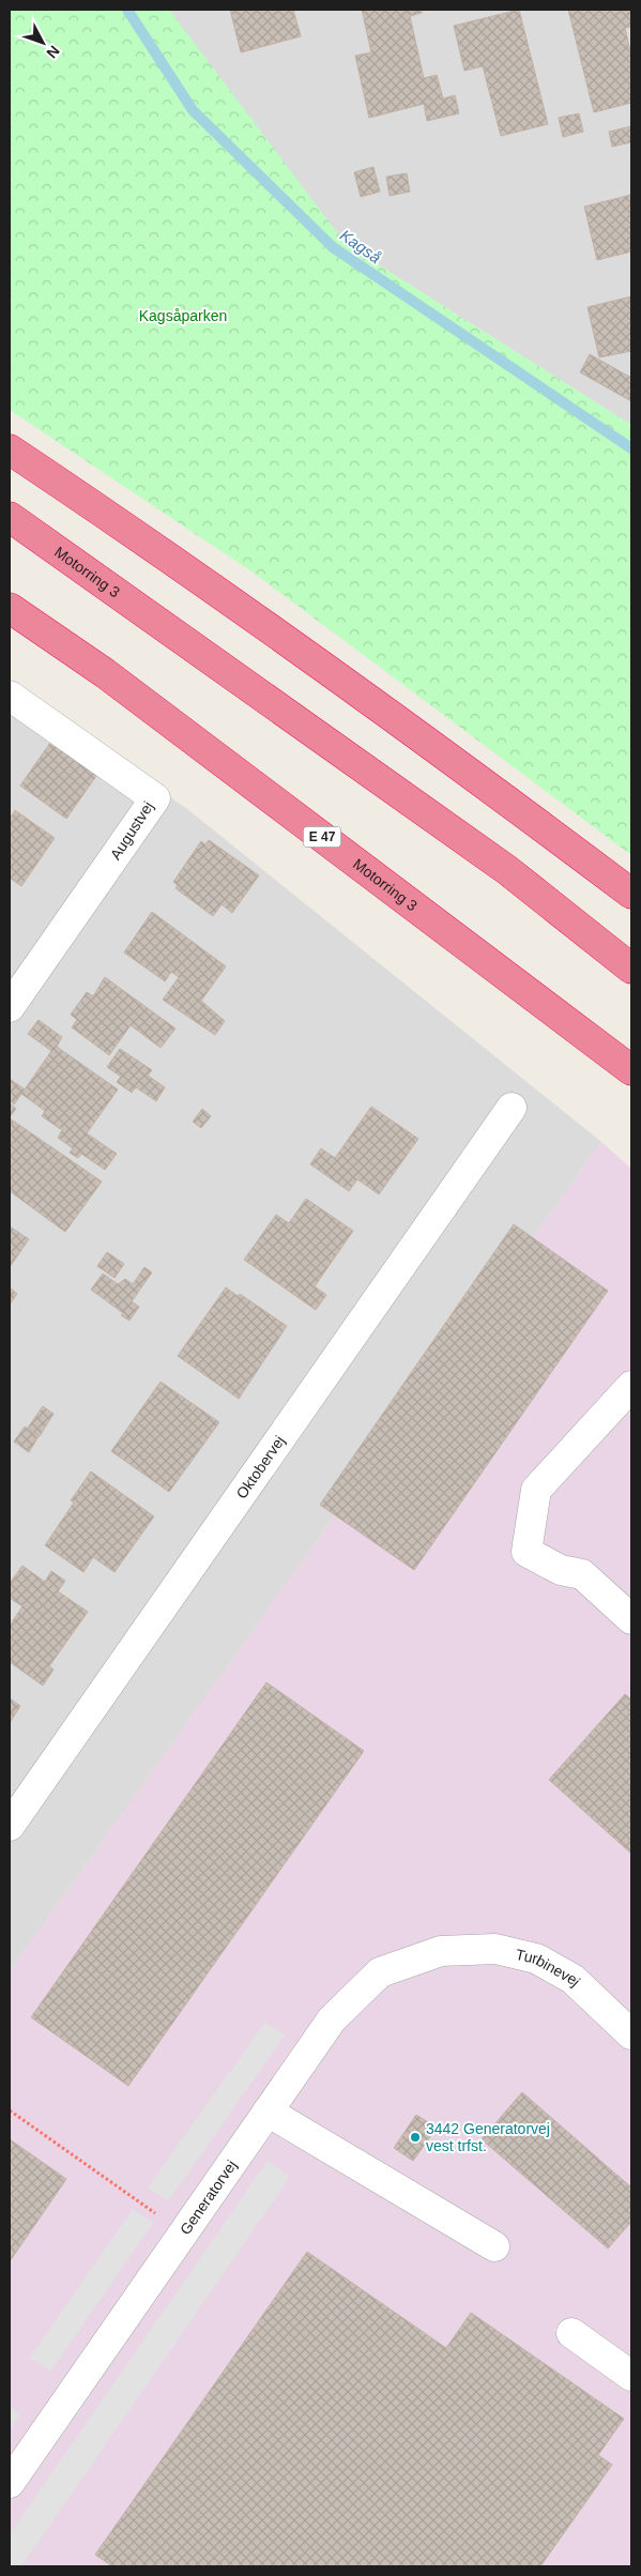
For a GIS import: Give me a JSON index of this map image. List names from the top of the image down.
{
  "streets": {
    "highway": ["Motorring 3", "E 47"],
    "street": [
      "Augustvej",
      "Oktobervej",
      "Turbinevej",
      "Generatorvej"
    ]
  },
  "crossings": [
    ["Turbinevej", "Generatorvej"]
  ],
  "water": ["Kagså"],
  "parks": ["Kagsåparken"],
  "places": ["3442 Generatorvej vest trfst."],
  "north": "bottom right"
}
